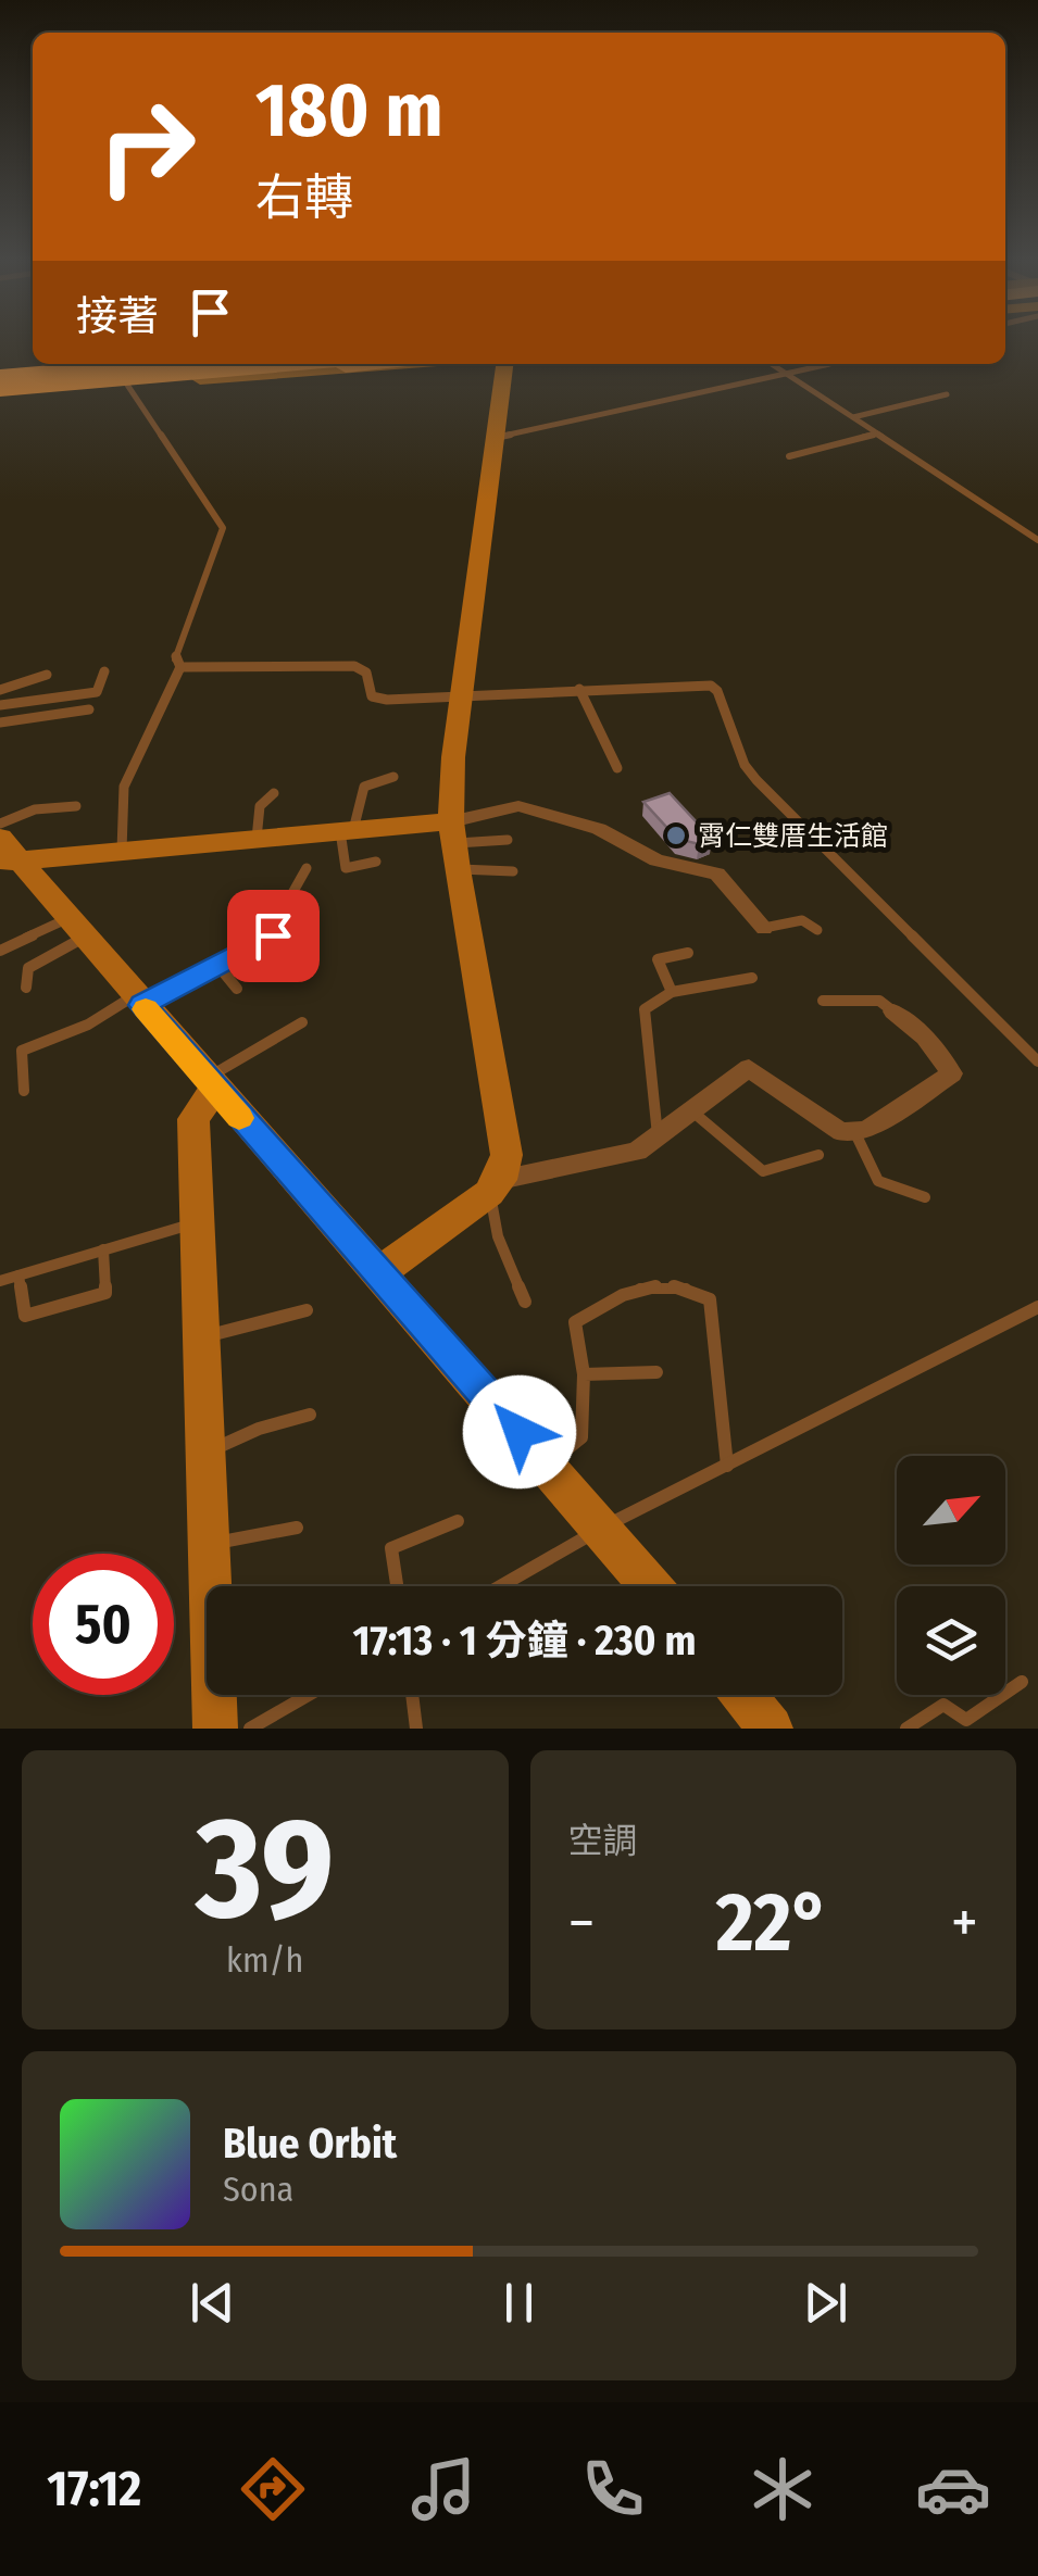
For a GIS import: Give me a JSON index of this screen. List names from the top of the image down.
{
  "places": ["霄仁雙厝生活館"],
  "north": "top right",
  "page": {
    "turn": ["180 m", "右轉"],
    "then": "接著",
    "limit": "50",
    "trip": "17:13 · 1 分鐘 · 230 m",
    "tile": [
      ["39", "km/h"],
      "空調"
    ],
    "heat": ["−", "22°", "+"],
    "song": ["Blue Orbit", "Sona"],
    "tabs": "17:12"
  }
}
